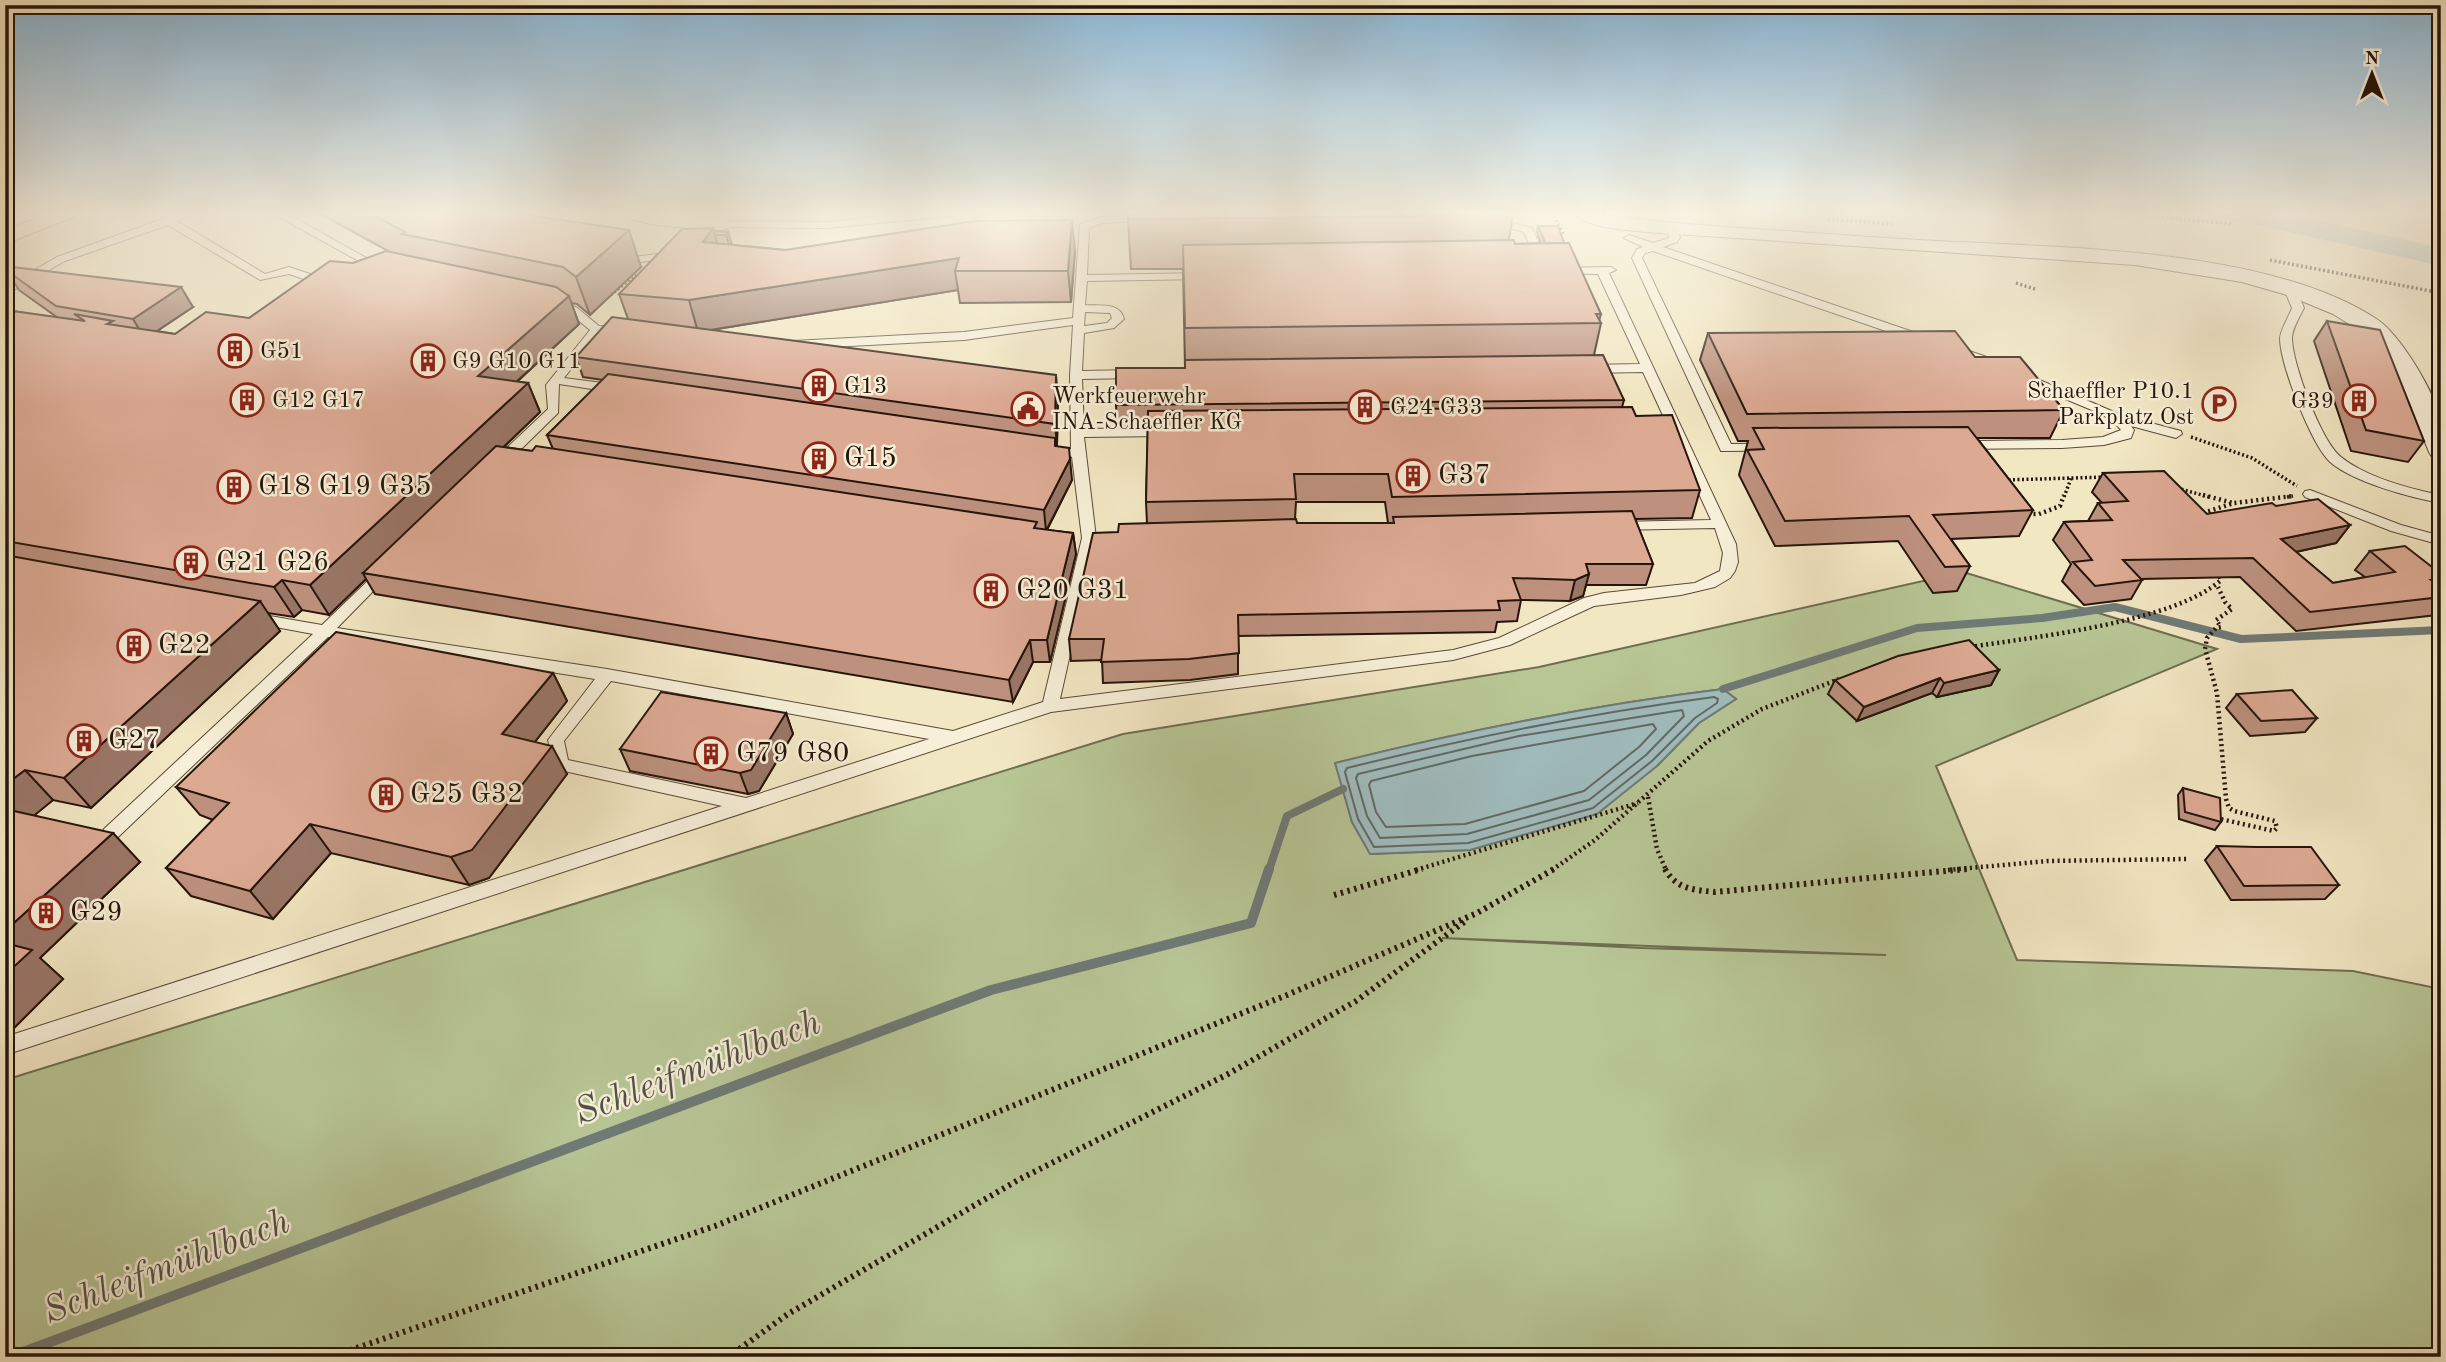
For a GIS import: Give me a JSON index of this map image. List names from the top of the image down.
{
  "water": ["Schleifmühlbach"],
  "places": {
    "building": [
      "G51",
      "G9 G10 G11",
      "G13",
      "G12 G17",
      "G39",
      "G24 G33",
      "G15",
      "G37",
      "G18 G19 G35",
      "G21 G26",
      "G20 G31",
      "G22",
      "G27",
      "G79 G80",
      "G25 G32",
      "G29"
    ],
    "parking": ["Schaeffler P10.1 Parkplatz Ost"],
    "public building": ["Werkfeuerwehr INA-Schaeffler KG"]
  },
  "north": "top"
}
